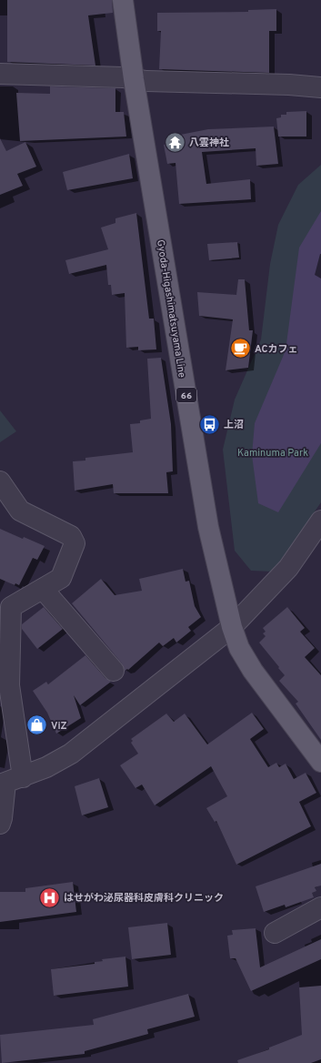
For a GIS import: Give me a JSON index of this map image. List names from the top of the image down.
{
  "streets": {
    "main road": ["Gyoda-Higashimatsuyama Line", "66"]
  },
  "parks": ["Kaminuma Park"],
  "places": {
    "temple": ["八雲神社"],
    "cafe": ["ACカフェ"],
    "bus stop": ["上沼"],
    "shop": ["ViZ"],
    "hospital": ["はせがわ泌尿器科皮膚科クリニック"]
  }
}
